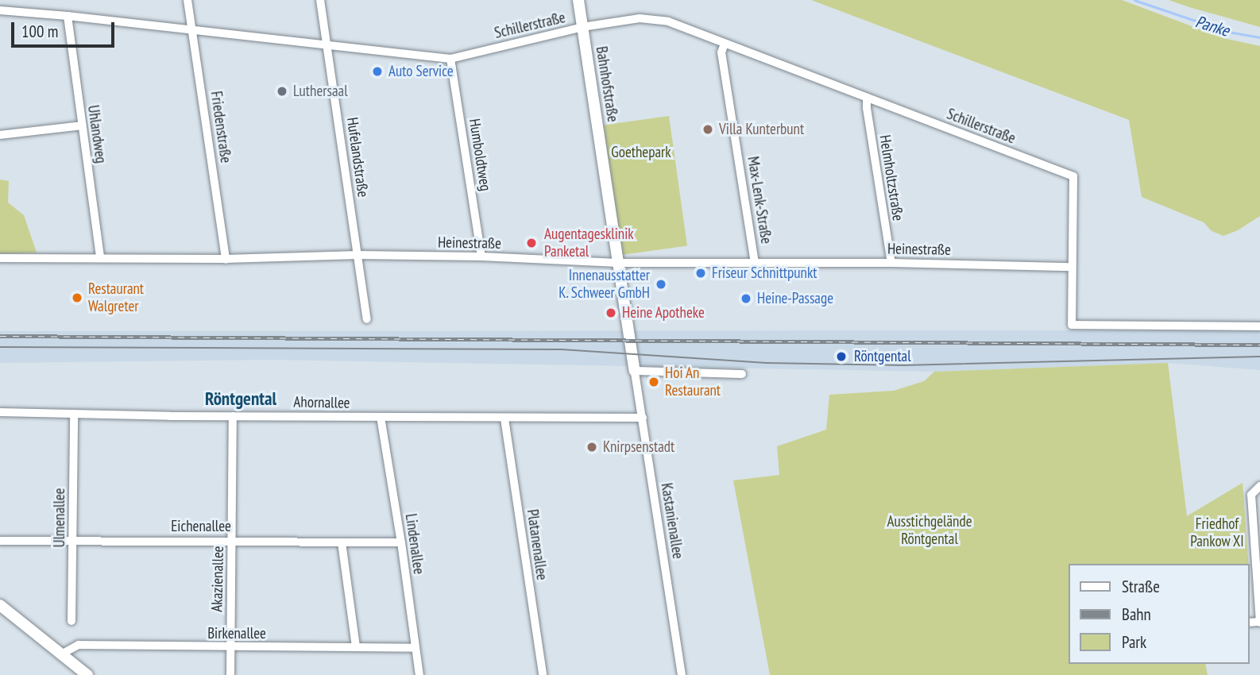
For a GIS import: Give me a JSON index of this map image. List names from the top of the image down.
{
  "streets": {
    "street": [
      "Schillerstraße",
      "Bahnhofstraße",
      "Friedenstraße",
      "Uhlandweg",
      "Humboldtweg",
      "Hufelandstraße",
      "Helmholtzstraße",
      "Max-Lenk-Straße",
      "Heinestraße",
      "Ahornallee",
      "Ulmenallee",
      "Kastanienallee",
      "Eichenallee",
      "Lindenallee",
      "Platanenallee",
      "Akazienallee",
      "Birkenallee"
    ]
  },
  "crossings": [
    ["Schillerstraße", "Bahnhofstraße"],
    ["Schillerstraße", "Friedenstraße"],
    ["Schillerstraße", "Uhlandweg"],
    ["Schillerstraße", "Humboldtweg"],
    ["Schillerstraße", "Hufelandstraße"],
    ["Schillerstraße", "Helmholtzstraße"],
    ["Schillerstraße", "Max-Lenk-Straße"],
    ["Schillerstraße", "Heinestraße"],
    ["Bahnhofstraße", "Heinestraße"],
    ["Bahnhofstraße", "Kastanienallee"],
    ["Friedenstraße", "Heinestraße"],
    ["Uhlandweg", "Heinestraße"],
    ["Humboldtweg", "Heinestraße"],
    ["Hufelandstraße", "Heinestraße"],
    ["Helmholtzstraße", "Heinestraße"],
    ["Max-Lenk-Straße", "Heinestraße"],
    ["Ahornallee", "Ulmenallee"],
    ["Ahornallee", "Kastanienallee"],
    ["Ahornallee", "Lindenallee"],
    ["Ahornallee", "Platanenallee"],
    ["Ahornallee", "Akazienallee"],
    ["Ulmenallee", "Eichenallee"],
    ["Eichenallee", "Lindenallee"],
    ["Eichenallee", "Akazienallee"],
    ["Lindenallee", "Birkenallee"],
    ["Akazienallee", "Birkenallee"]
  ],
  "districts": ["Röntgental"],
  "water": ["Panke"],
  "parks": ["Goethepark", "Ausstichgelände Röntgental", "Friedhof Pankow XI"],
  "places": [
    "Auto Service",
    "Luthersaal",
    "Villa Kunterbunt",
    "Augentagesklinik Panketal",
    "Friseur Schnittpunkt",
    "Innenausstatter K. Schweer GmbH",
    "Restaurant Walgreter",
    "Heine-Passage",
    "Heine Apotheke",
    "Röntgental",
    "Hoi An Restaurant",
    "Knirpsenstadt"
  ],
  "legend": ["Straße", "Bahn", "Park"],
  "scale_bar": "100 m"
}
